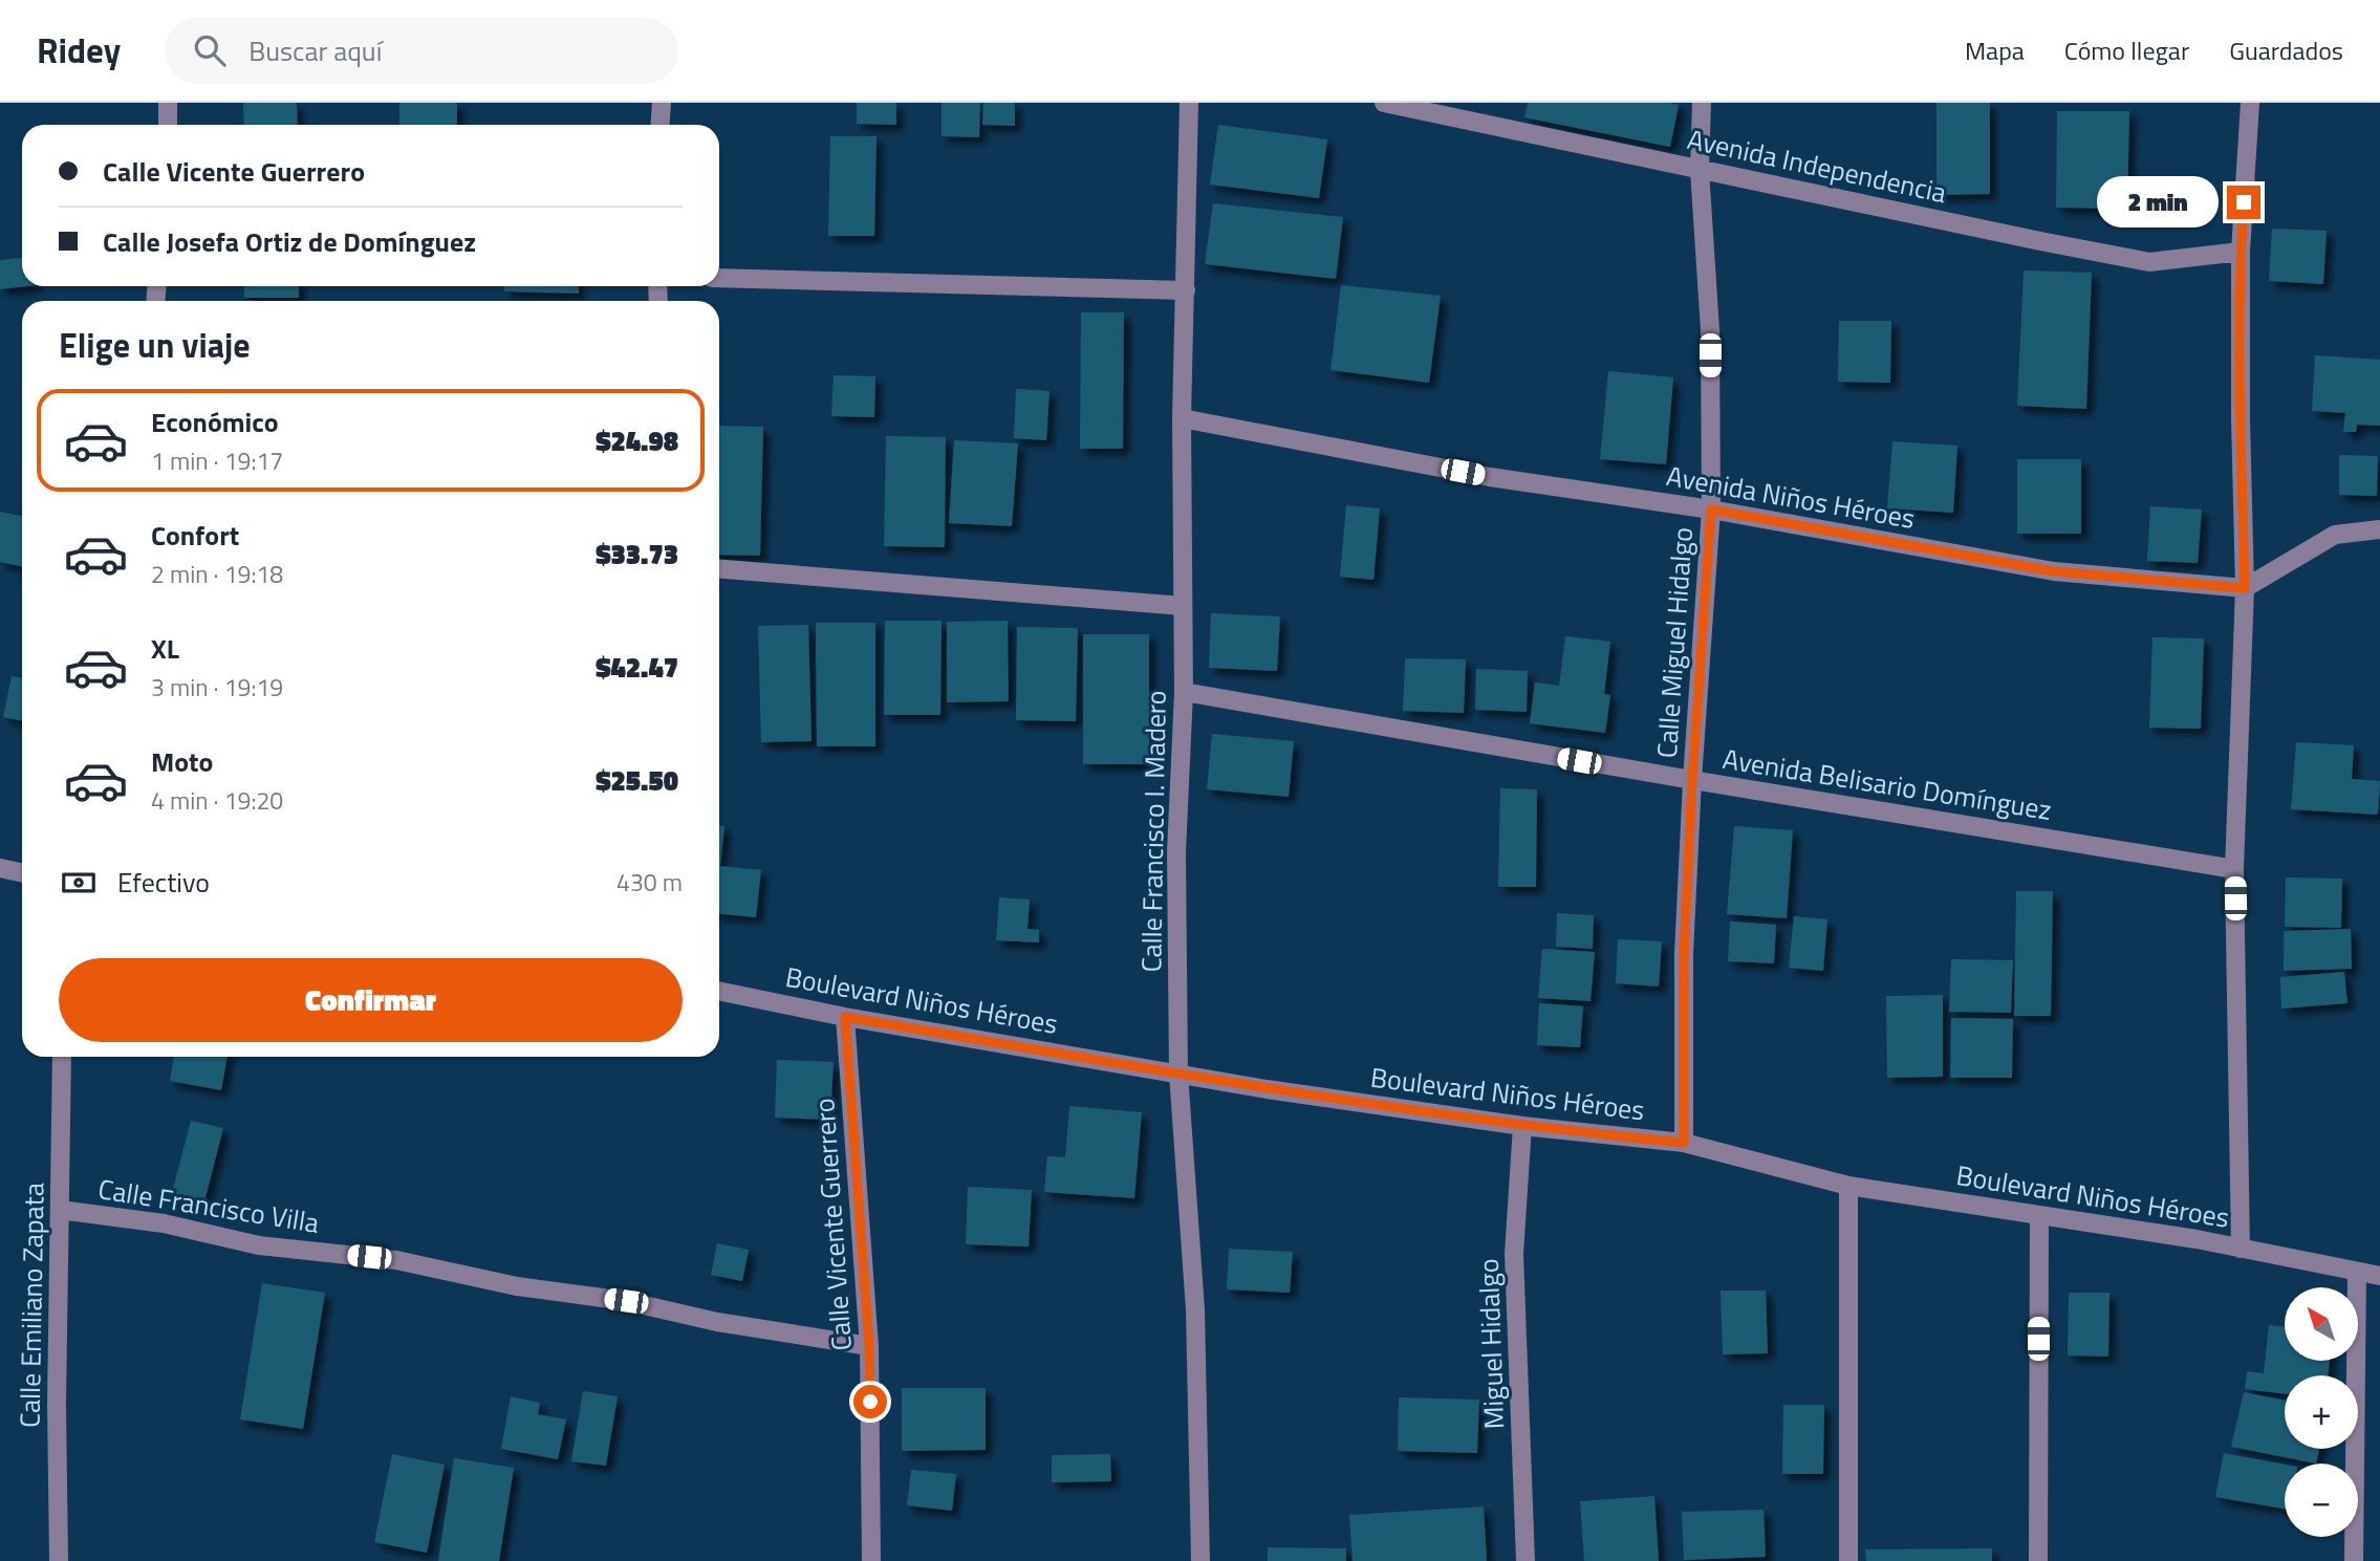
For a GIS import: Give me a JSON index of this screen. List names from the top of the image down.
{
  "streets": {
    "street": [
      "Avenida Independencia",
      "Avenida Niños Héroes",
      "Calle Miguel Hidalgo",
      "Avenida Belisario Domínguez",
      "Calle Francisco I. Madero",
      "Boulevard Niños Héroes",
      "Calle Francisco Villa",
      "Calle Vicente Guerrero",
      "Calle Emiliano Zapata",
      "Miguel Hidalgo"
    ]
  },
  "crossings": [
    ["Avenida Independencia", "Calle Miguel Hidalgo"],
    ["Avenida Niños Héroes", "Calle Miguel Hidalgo"],
    ["Avenida Niños Héroes", "Calle Francisco I. Madero"],
    ["Calle Miguel Hidalgo", "Avenida Belisario Domínguez"],
    ["Calle Miguel Hidalgo", "Boulevard Niños Héroes"],
    ["Avenida Belisario Domínguez", "Calle Francisco I. Madero"],
    ["Calle Francisco I. Madero", "Boulevard Niños Héroes"],
    ["Boulevard Niños Héroes", "Calle Vicente Guerrero"],
    ["Boulevard Niños Héroes", "Miguel Hidalgo"],
    ["Calle Francisco Villa", "Calle Vicente Guerrero"],
    ["Calle Francisco Villa", "Calle Emiliano Zapata"]
  ],
  "north": "top left",
  "page": {
    "header": "Ridey",
    "search": "Buscar aquí",
    "nav": ["Mapa", "Cómo llegar", "Guardados"],
    "banner": ["Calle Vicente Guerrero", "Calle Josefa Ortiz de Domínguez"],
    "bubble": "2 min",
    "heading": "Elige un viaje",
    "list": [
      {
        "name": "Económico",
        "note": "1 min · 19:17",
        "value": "$24.98"
      },
      {
        "name": "Confort",
        "note": "2 min · 19:18",
        "value": "$33.73"
      },
      {
        "name": "XL",
        "note": "3 min · 19:19",
        "value": "$42.47"
      },
      {
        "name": "Moto",
        "note": "4 min · 19:20",
        "value": "$25.50"
      }
    ],
    "pay": ["Efectivo", "430 m"],
    "buttons": "Confirmar",
    "map_buttons": ["+", "−"]
  }
}
